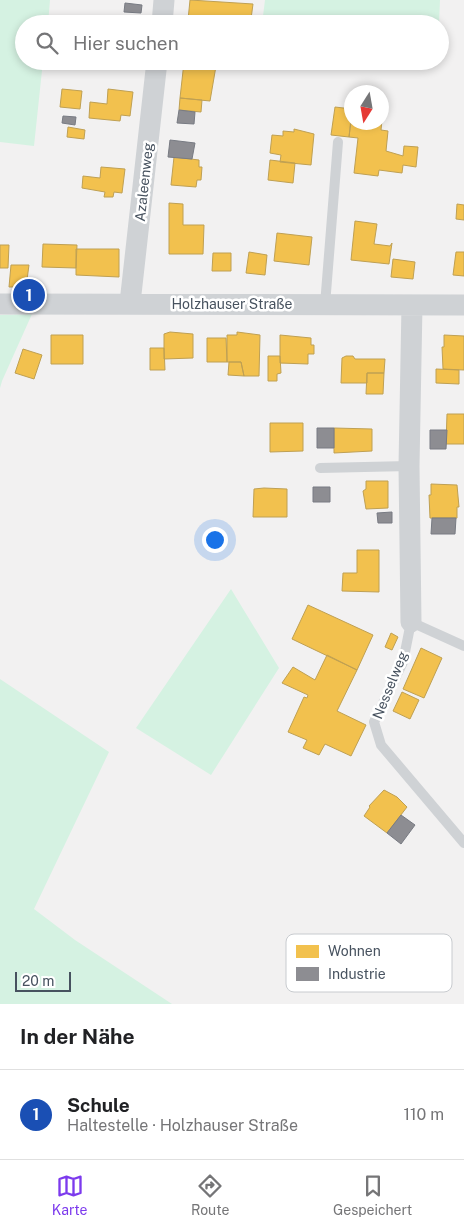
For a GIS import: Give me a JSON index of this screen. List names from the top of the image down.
{
  "streets": {
    "street": ["Azaleenweg", "Holzhauser Straße", "Nesselweg"]
  },
  "crossings": [
    ["Azaleenweg", "Holzhauser Straße"],
    ["Holzhauser Straße", "Nesselweg"]
  ],
  "legend": ["Wohnen", "Industrie"],
  "scale_bar": "20 m",
  "north": "bottom",
  "page": {
    "search": "Hier suchen",
    "pins": "1",
    "scale": "20 m",
    "heading": "In der Nähe",
    "list": [
      {
        "mark": "1",
        "name": "Schule",
        "note": "Haltestelle · Holzhauser Straße",
        "value": "110 m"
      }
    ],
    "nav": ["Karte", "Route", "Gespeichert"]
  }
}
